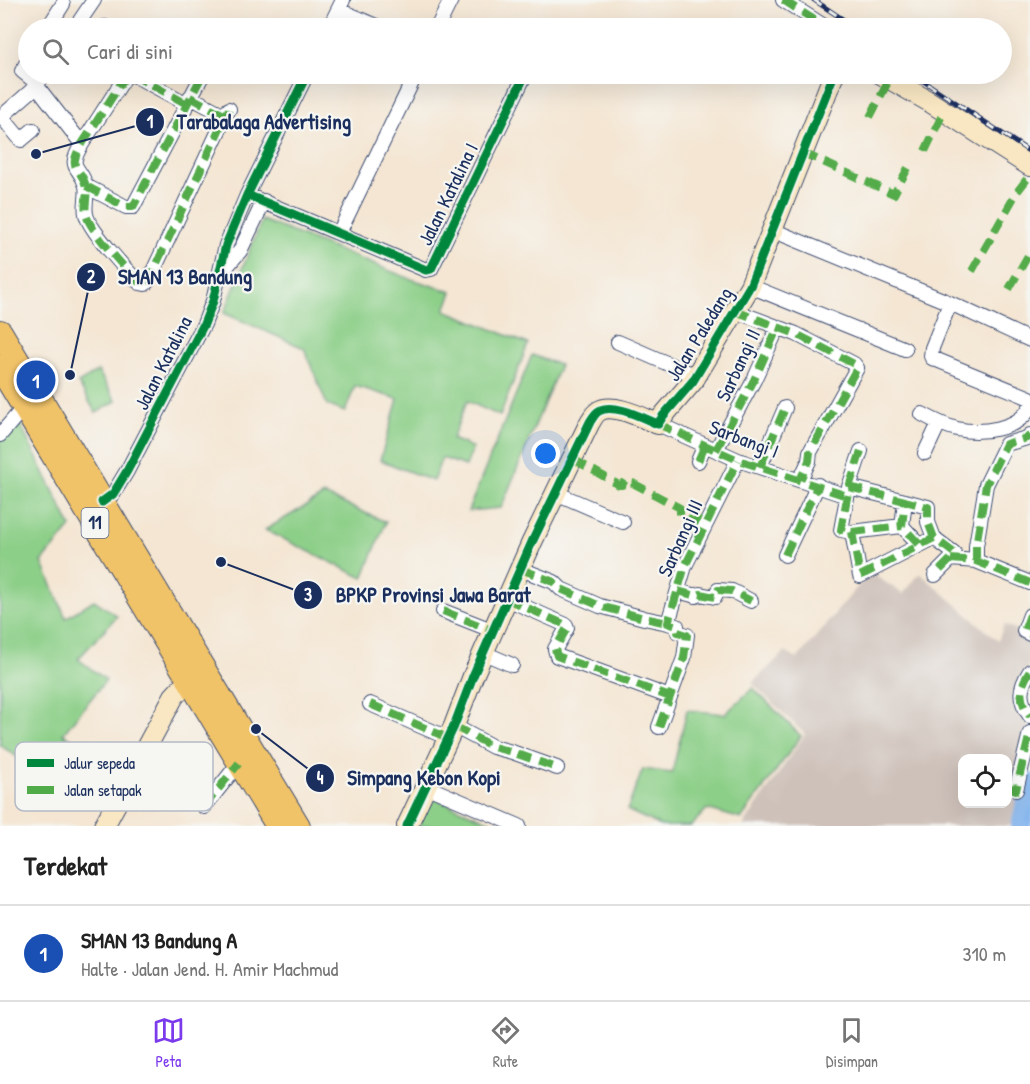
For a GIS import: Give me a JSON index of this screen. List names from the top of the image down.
{
  "streets": {
    "highway": ["11"],
    "street": [
      "Jalan Katalina I",
      "Jalan Paledang",
      "Jalan Katalina",
      "Sarbangi II",
      "Sarbangi I",
      "Sarbangi III"
    ]
  },
  "crossings": [
    ["Jalan Paledang", "Sarbangi I"],
    ["Jalan Katalina", "11"],
    ["Sarbangi II", "Sarbangi I"],
    ["Sarbangi I", "Sarbangi III"]
  ],
  "places": [
    "Tarabalaga Advertising",
    "SMAN 13 Bandung",
    "BPKP Provinsi Jawa Barat",
    "Simpang Kebon Kopi"
  ],
  "legend": ["Jalur sepeda", "Jalan setapak"],
  "page": {
    "search": "Cari di sini",
    "pins": "1",
    "heading": "Terdekat",
    "list": [
      {
        "mark": "1",
        "name": "SMAN 13 Bandung A",
        "note": "Halte · Jalan Jend. H. Amir Machmud",
        "value": "310 m"
      }
    ],
    "nav": ["Peta", "Rute", "Disimpan"]
  }
}
